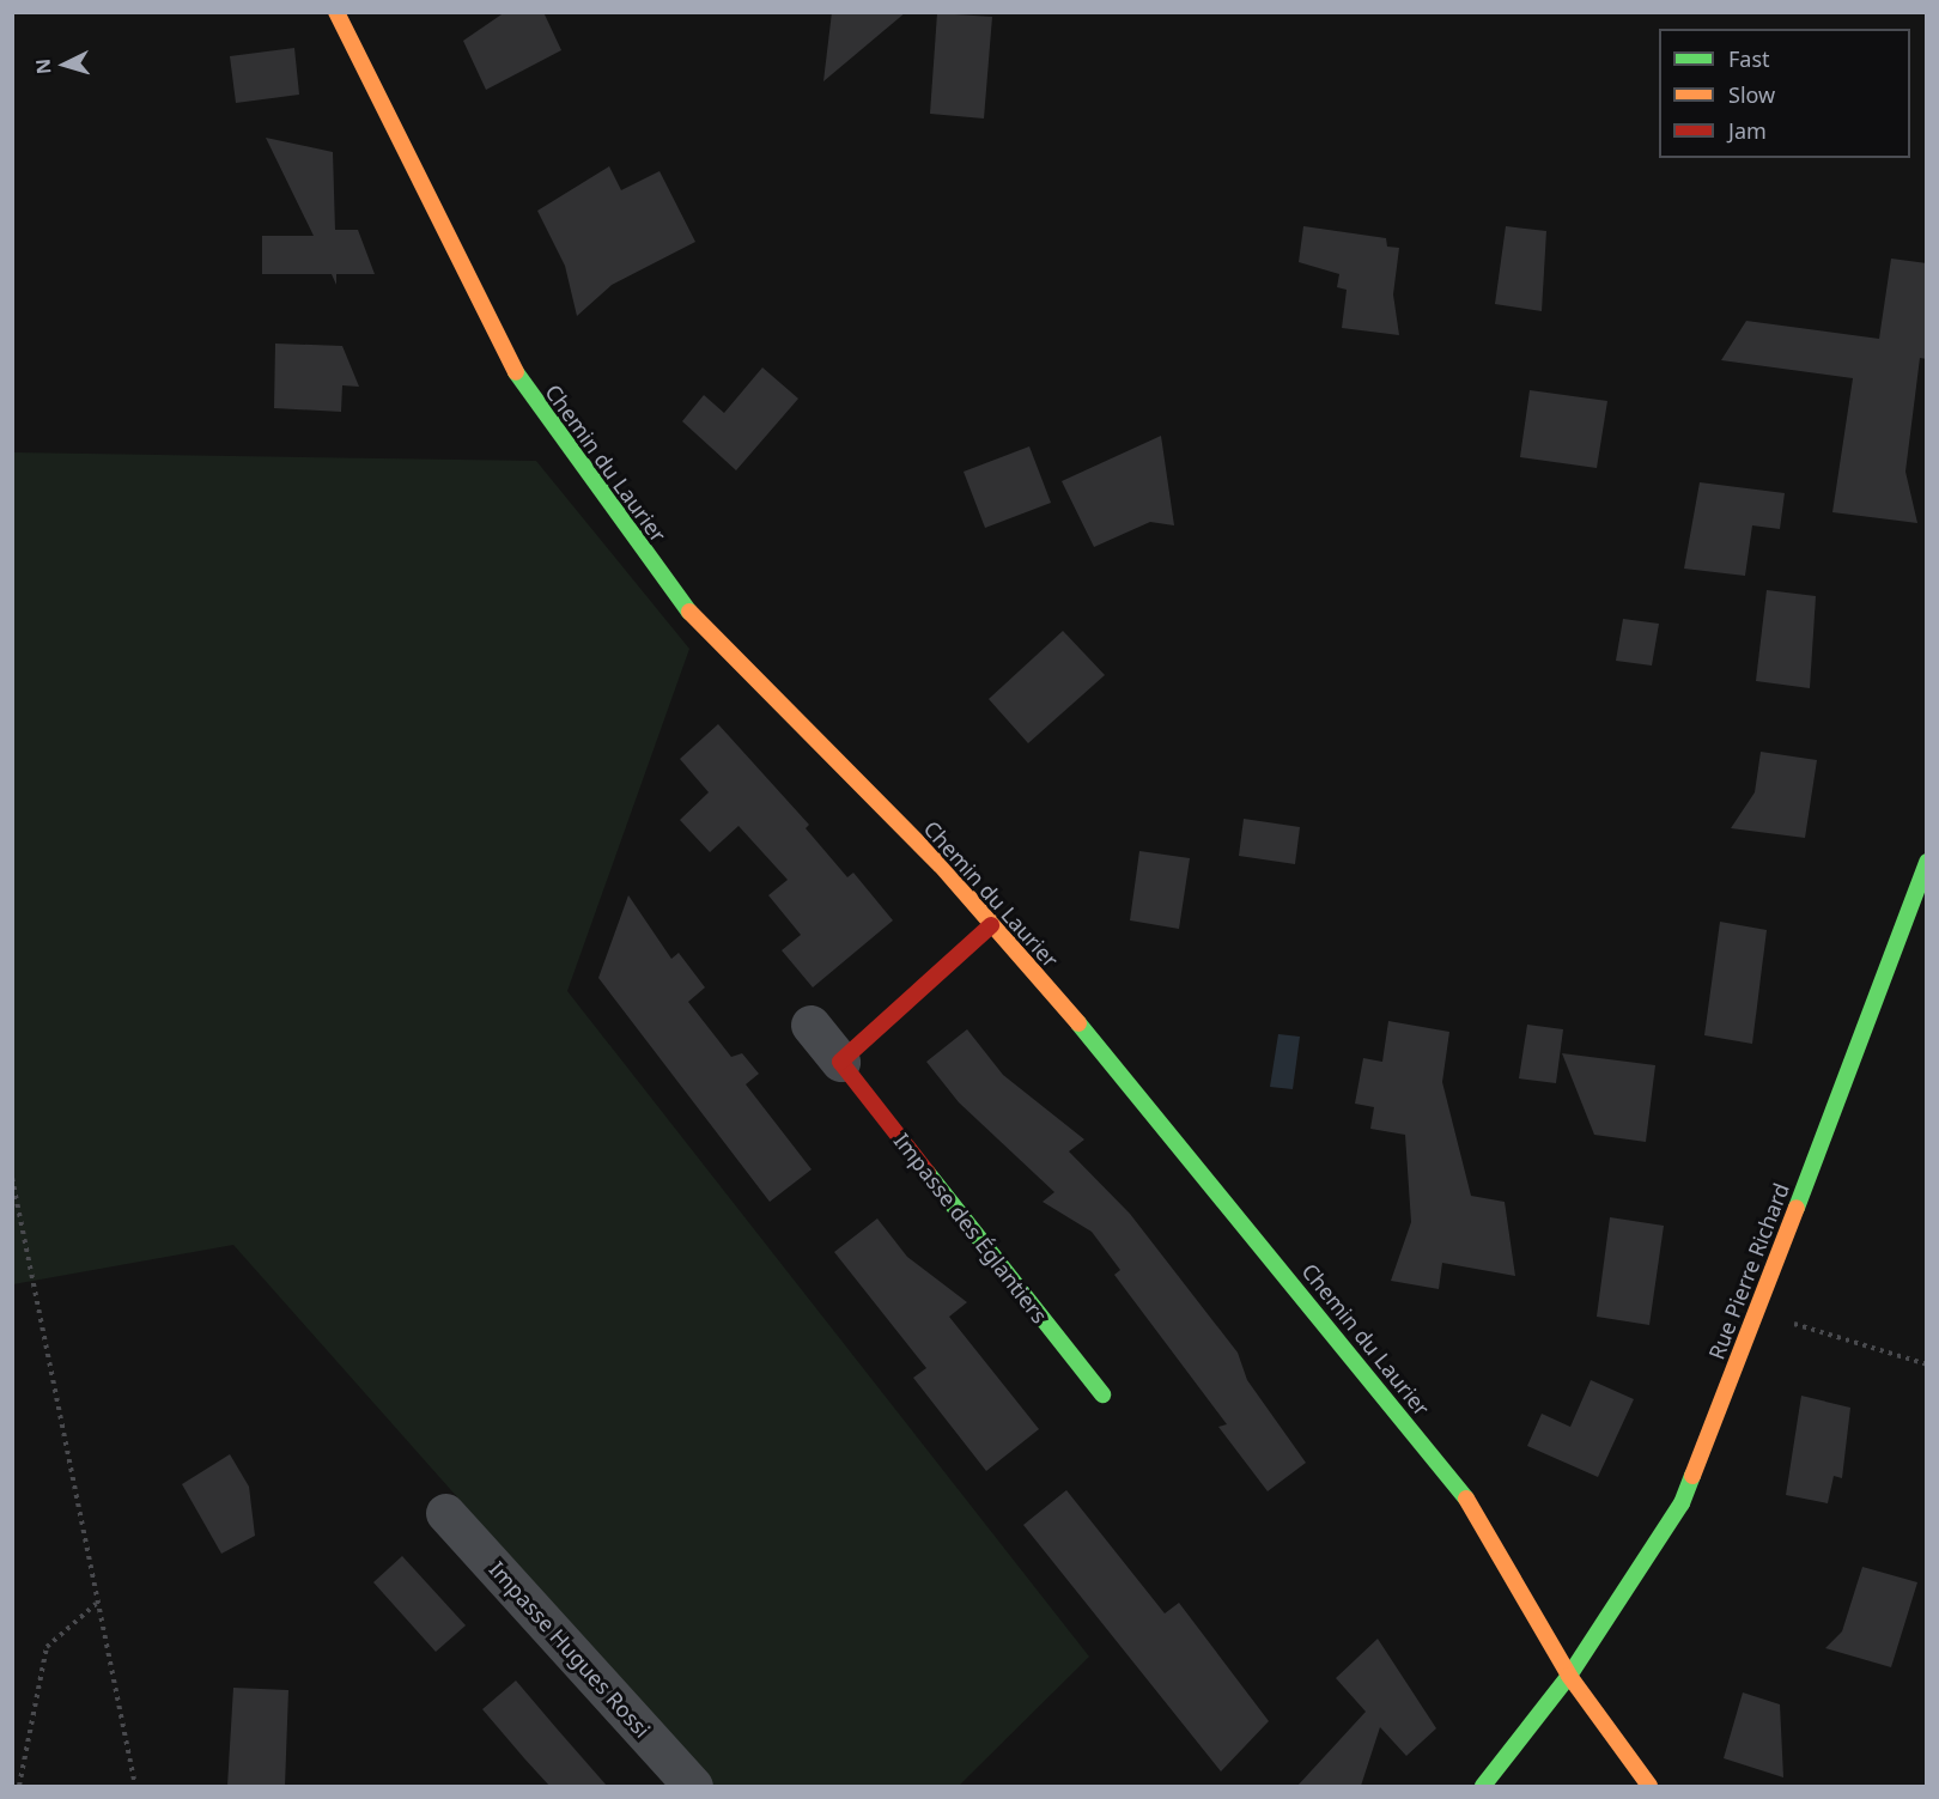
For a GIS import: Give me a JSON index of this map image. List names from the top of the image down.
{
  "streets": {
    "street": [
      "Chemin du Laurier",
      "Impasse des Églantiers",
      "Rue Pierre Richard",
      "Impasse Hugues Rossi"
    ]
  },
  "crossings": [
    ["Chemin du Laurier", "Rue Pierre Richard"]
  ],
  "legend": ["Fast", "Slow", "Jam"],
  "north": "left"
}
